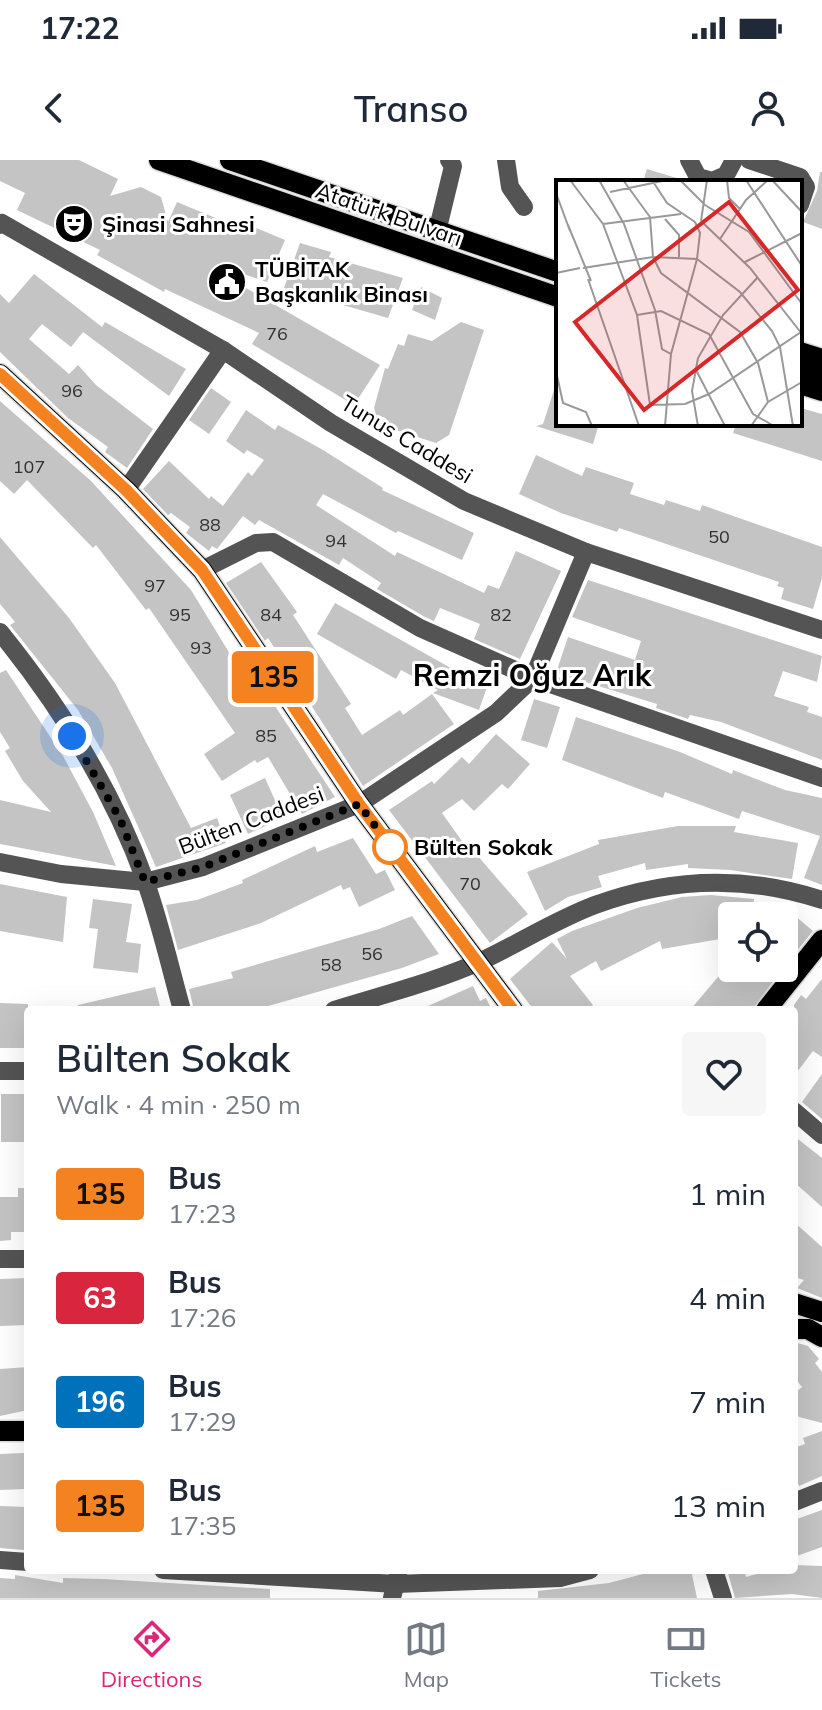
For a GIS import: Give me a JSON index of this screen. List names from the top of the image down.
{
  "streets": {
    "main road": ["Atatürk Bulvarı"],
    "street": ["Tunus Caddesi", "Bülten Caddesi"]
  },
  "crossings": [
    ["Tunus Caddesi", "Bülten Caddesi"]
  ],
  "districts": ["Remzi Oğuz Arık"],
  "places": {
    "theatre": ["Şinasi Sahnesi"],
    "public building": ["TÜBİTAK Başkanlık Binası"],
    "other": ["Bülten Sokak"]
  },
  "lines": ["bus line 135"],
  "house_numbers": [
    "76",
    "96",
    "107",
    "88",
    "50",
    "94",
    "97",
    "95",
    "84",
    "82",
    "93",
    "85",
    "70",
    "56",
    "58"
  ],
  "page": {
    "status": "17:22",
    "header": "Transo",
    "on_map": "135",
    "heading": ["Bülten Sokak", "Walk · 4 min · 250 m"],
    "list": [
      {
        "mark": "135",
        "name": "Bus",
        "note": "17:23",
        "value": "1 min"
      },
      {
        "mark": "63",
        "name": "Bus",
        "note": "17:26",
        "value": "4 min"
      },
      {
        "mark": "196",
        "name": "Bus",
        "note": "17:29",
        "value": "7 min"
      },
      {
        "mark": "135",
        "name": "Bus",
        "note": "17:35",
        "value": "13 min"
      }
    ],
    "tabs": ["Directions", "Map", "Tickets"]
  }
}
